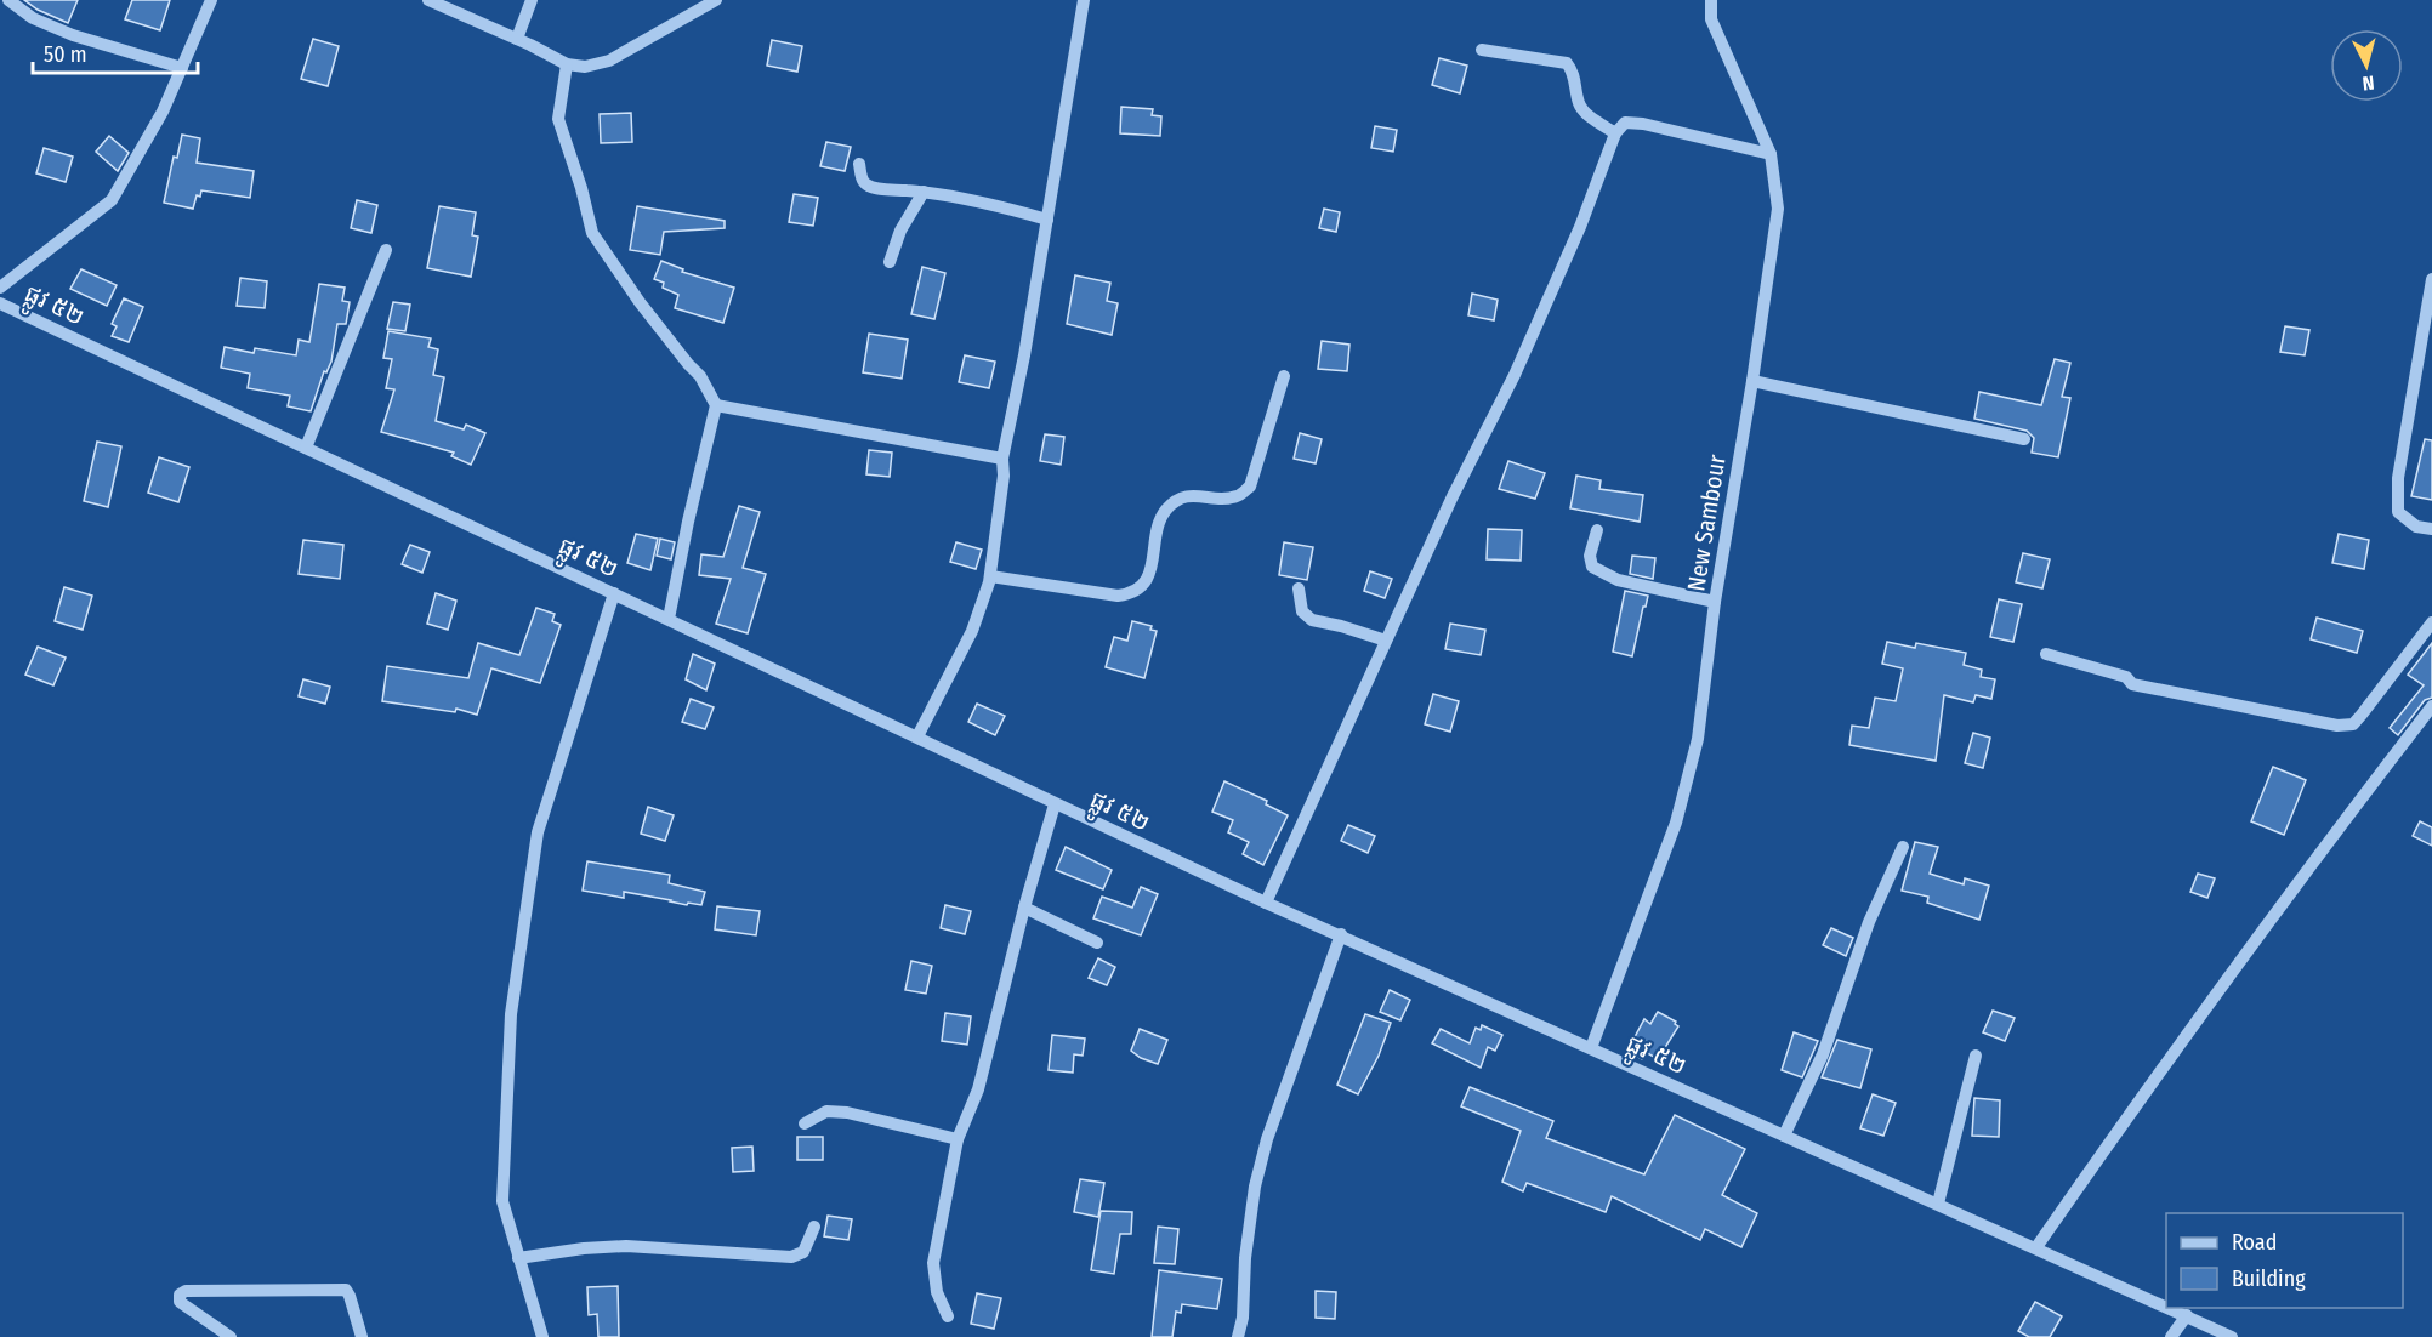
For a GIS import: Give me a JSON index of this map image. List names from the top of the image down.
{
  "streets": {
    "street": ["ផ្លូវ ៥២", "New Sambour"]
  },
  "crossings": [
    ["ផ្លូវ ៥២", "New Sambour"]
  ],
  "legend": ["Road", "Building"],
  "scale_bar": "50 m",
  "north": "bottom"
}
